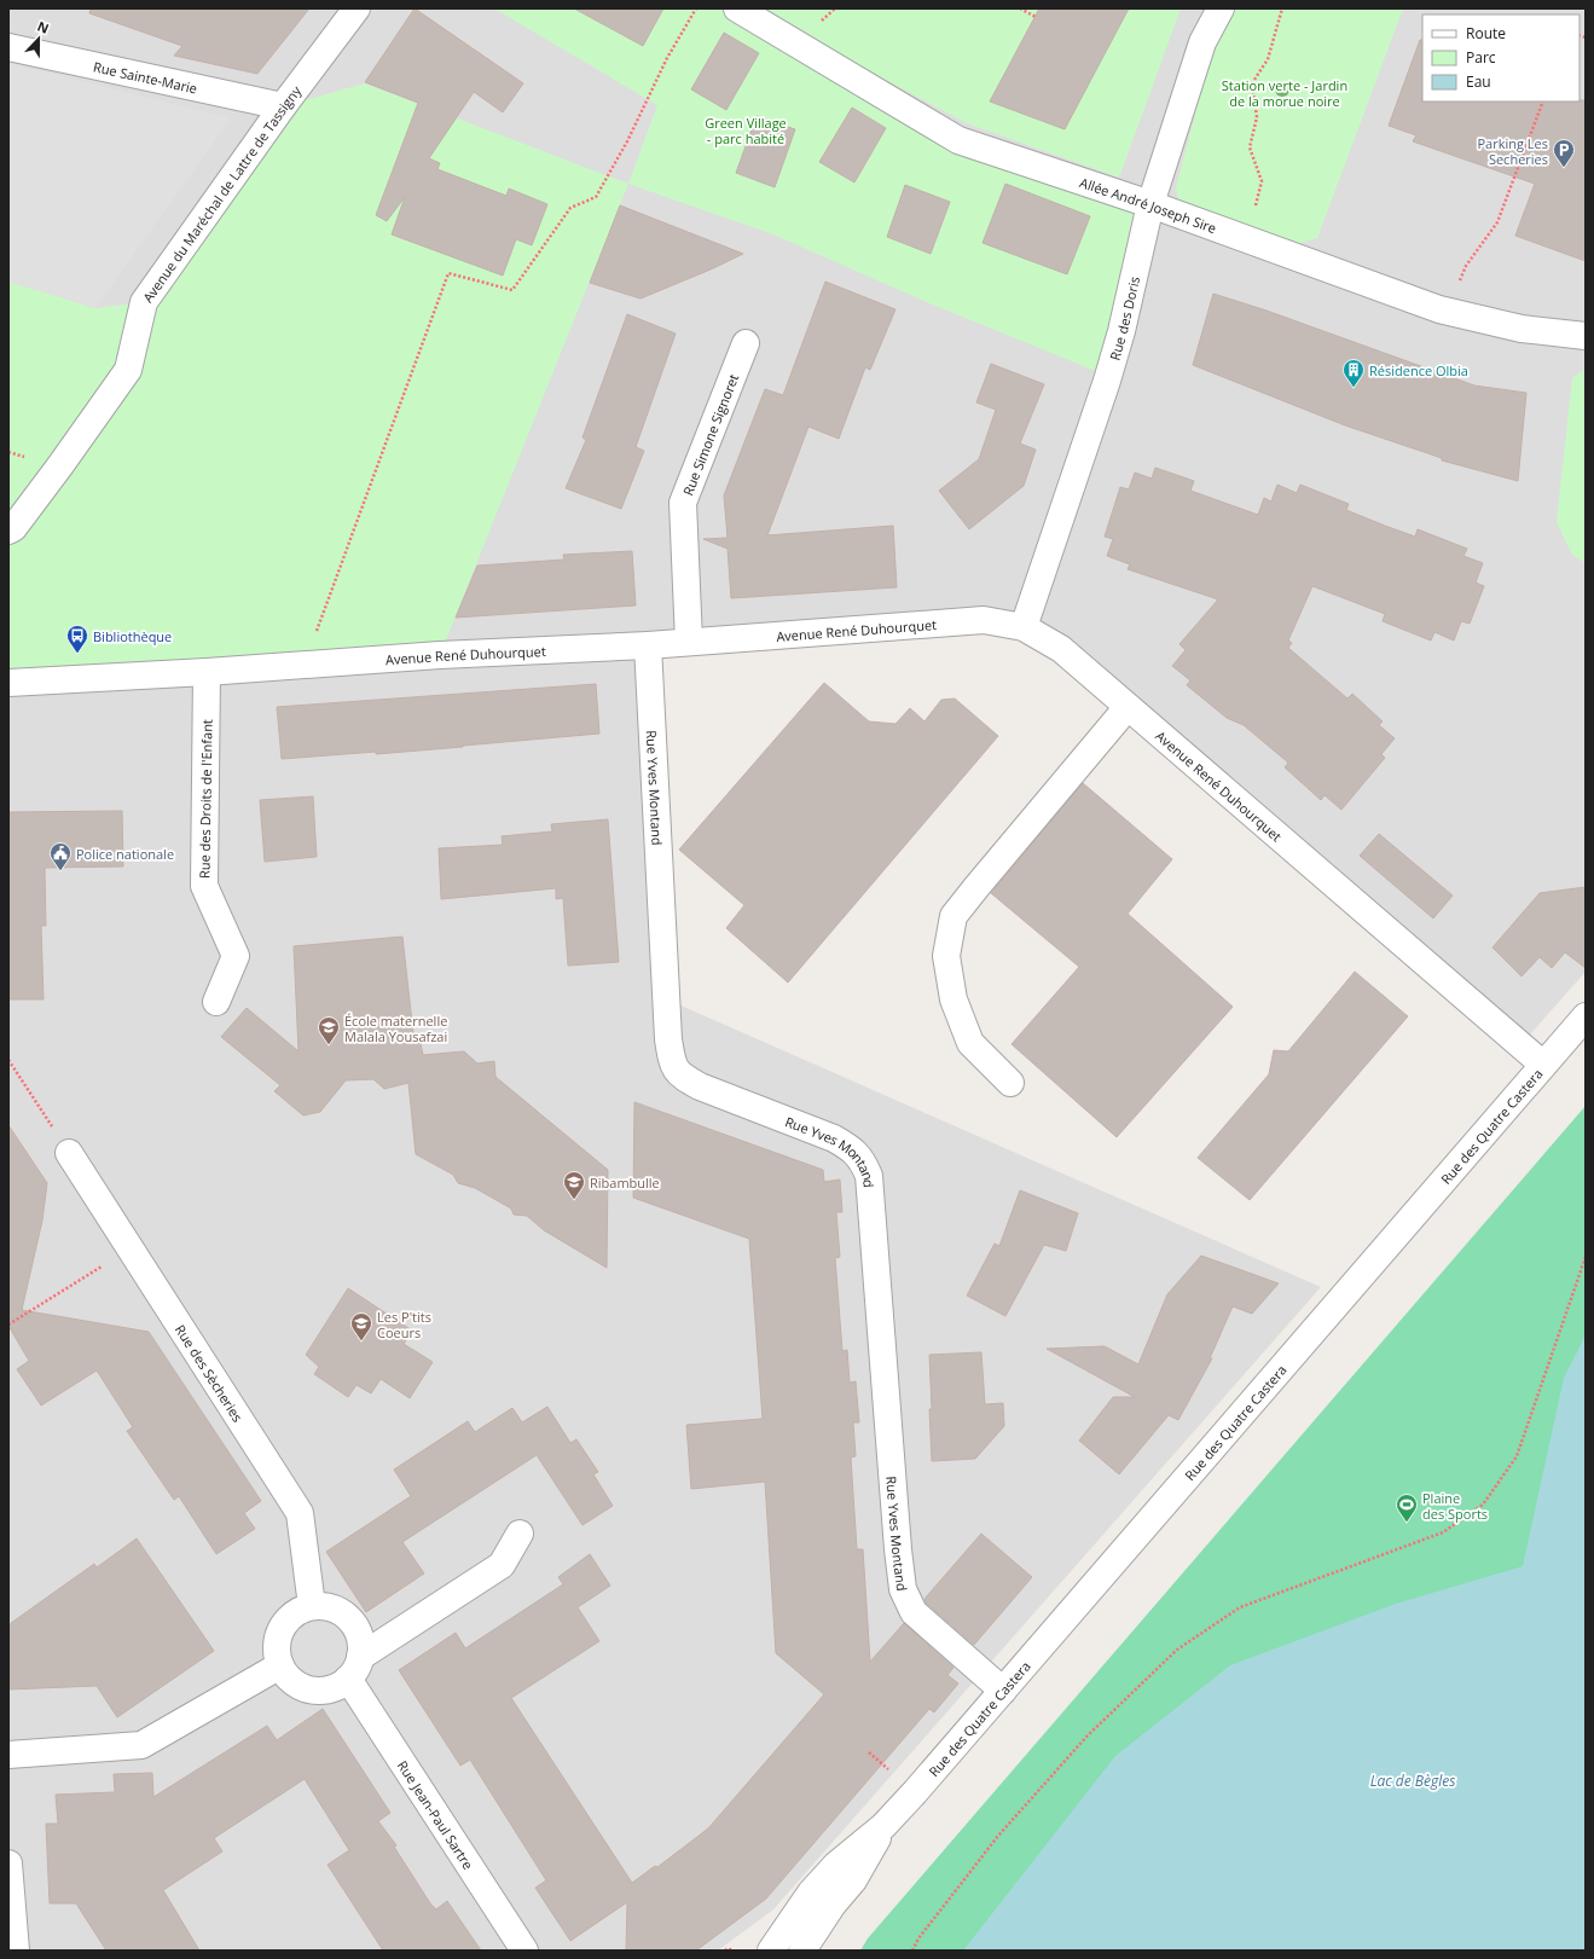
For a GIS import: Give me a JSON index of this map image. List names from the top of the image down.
{
  "streets": {
    "street": [
      "Rue Sainte-Marie",
      "Avenue du Maréchal de Lattre de Tassigny",
      "Allée André Joseph Sire",
      "Rue des Doris",
      "Rue Simone Signoret",
      "Avenue René Duhourquet",
      "Rue Yves Montand",
      "Rue des Droits de l'Enfant",
      "Rue des Quatre Castera",
      "Rue des Sècheries",
      "Rue Jean-Paul Sartre"
    ]
  },
  "crossings": [
    ["Rue Sainte-Marie", "Avenue du Maréchal de Lattre de Tassigny"],
    ["Allée André Joseph Sire", "Rue des Doris"],
    ["Rue des Doris", "Avenue René Duhourquet"],
    ["Rue Simone Signoret", "Avenue René Duhourquet"],
    ["Avenue René Duhourquet", "Rue Yves Montand"],
    ["Avenue René Duhourquet", "Rue des Droits de l'Enfant"],
    ["Avenue René Duhourquet", "Rue des Quatre Castera"],
    ["Rue Yves Montand", "Rue des Quatre Castera"],
    ["Rue des Sècheries", "Rue Jean-Paul Sartre"]
  ],
  "water": ["Lac de Bègles"],
  "parks": ["Station verte - Jardin de la morue noire", "Green Village - parc habité"],
  "places": {
    "parking": ["Parking Les Secheries"],
    "building": ["Résidence Olbia"],
    "bus stop": ["Bibliothèque"],
    "public building": ["Police nationale"],
    "school or university": ["École maternelle Malala Yousafzai", "Ribambulle", "Les P'tits Coeurs"],
    "sports": ["Plaine des Sports"]
  },
  "legend": ["Route", "Parc", "Eau"],
  "north": "top"
}
